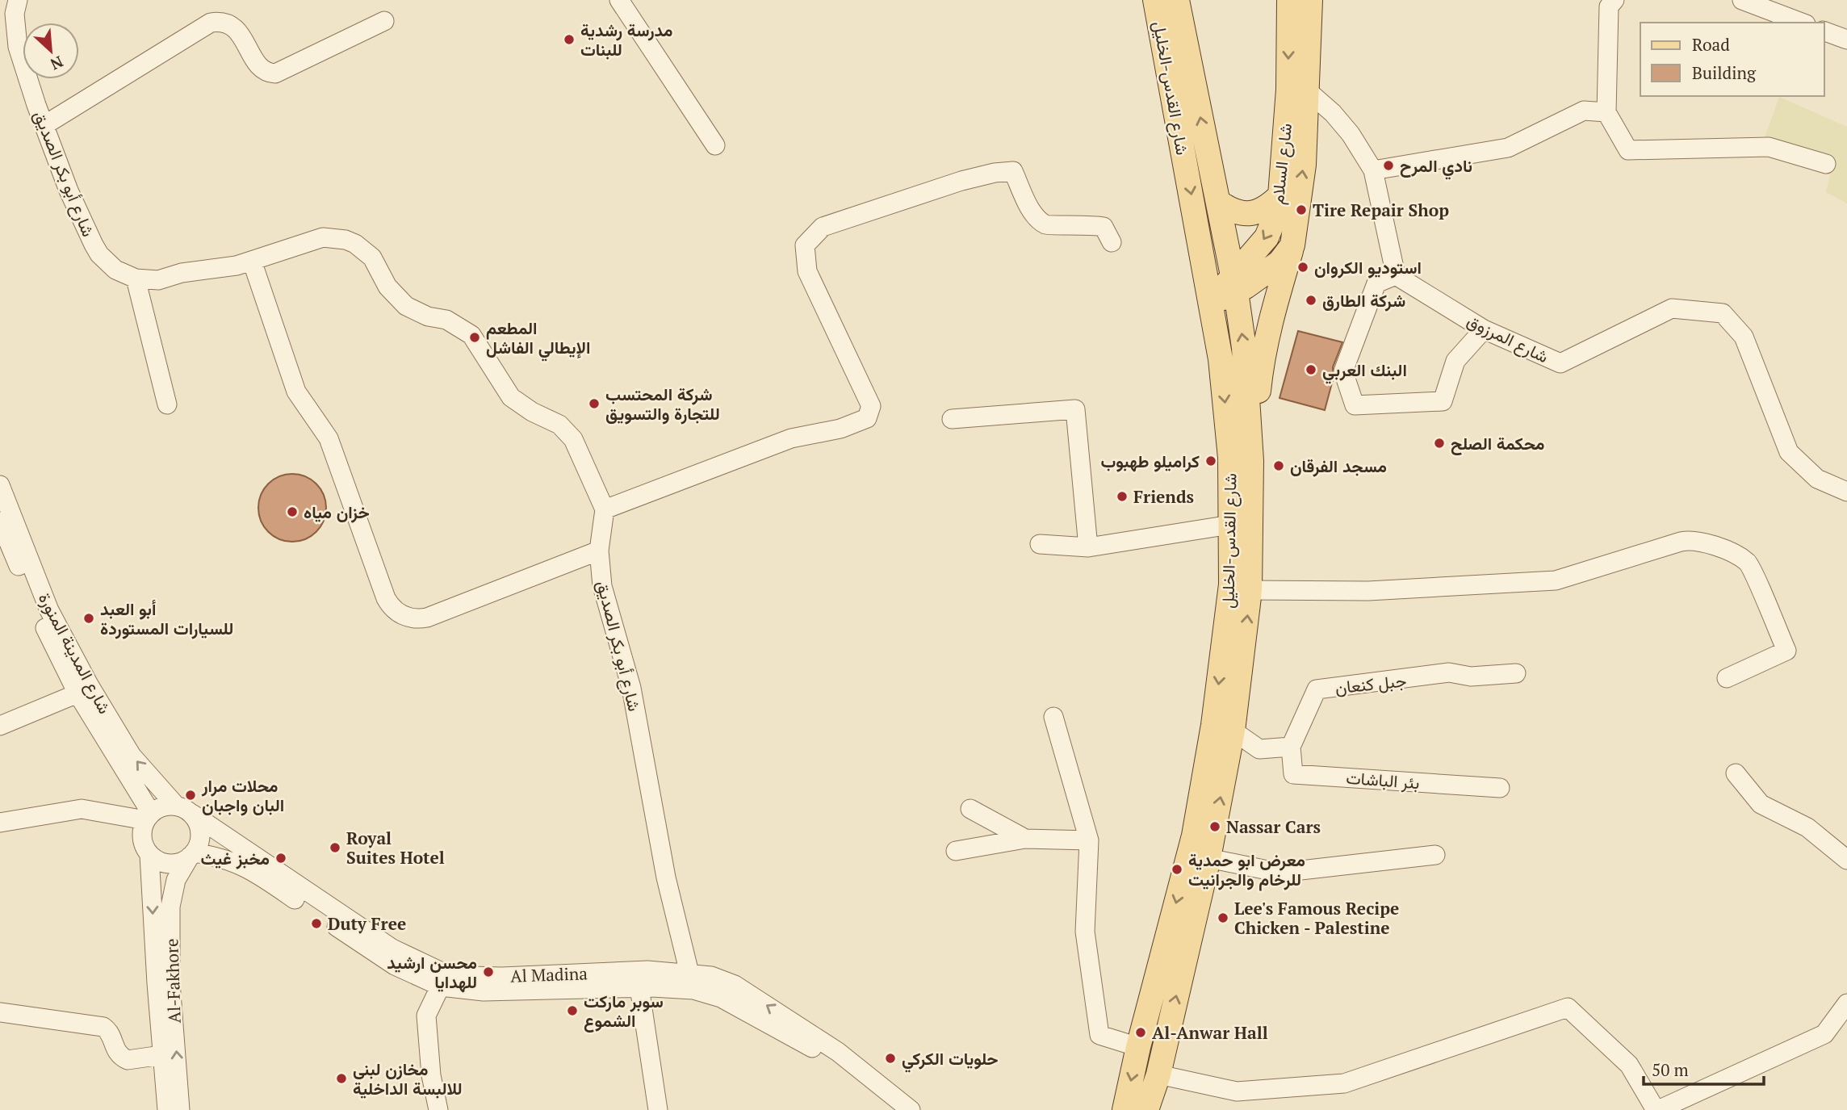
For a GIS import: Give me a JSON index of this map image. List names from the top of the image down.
{
  "streets": {
    "main road": ["شارع القدس-الخليل", "شارع السلام"],
    "street": [
      "شارع أبو بكر الصديق",
      "شارع المرزوق",
      "شارع المدينة المنورة",
      "جبل كنعان",
      "بئر الباشات",
      "Al Madina",
      "Al-Fakhore"
    ]
  },
  "crossings": [
    ["شارع القدس-الخليل", "شارع السلام"],
    ["شارع أبو بكر الصديق", "Al Madina"],
    ["شارع المدينة المنورة", "Al Madina"],
    ["شارع المدينة المنورة", "Al-Fakhore"],
    ["جبل كنعان", "بئر الباشات"],
    ["Al Madina", "Al-Fakhore"]
  ],
  "places": [
    "مدرسة رشدية للبنات",
    "نادي المرح",
    "Tire Repair Shop",
    "استوديو الكروان",
    "شركة الطارق",
    "المطعم الإيطالي الفاشل",
    "البنك العربي",
    "شركة المحتسب للتجارة والتسويق",
    "محكمة الصلح",
    "كراميلو طهبوب",
    "مسجد الفرقان",
    "Friends",
    "خزان مياه",
    "أبو العبد للسيارات المستوردة",
    "محلات مرار البان واجبان",
    "Nassar Cars",
    "Royal Suites Hotel",
    "مخبز غيث",
    "معرض ابو حمدية للرخام والجرانيت",
    "Lee's Famous Recipe Chicken - Palestine",
    "Duty Free",
    "محسن ارشيد للهدايا",
    "سوبر ماركت الشموع",
    "Al-Anwar Hall",
    "حلويات الكركي",
    "مخازن لبنى للالبسة الداخلية"
  ],
  "legend": ["Road", "Building"],
  "scale_bar": "50 m",
  "north": "bottom right"
}
